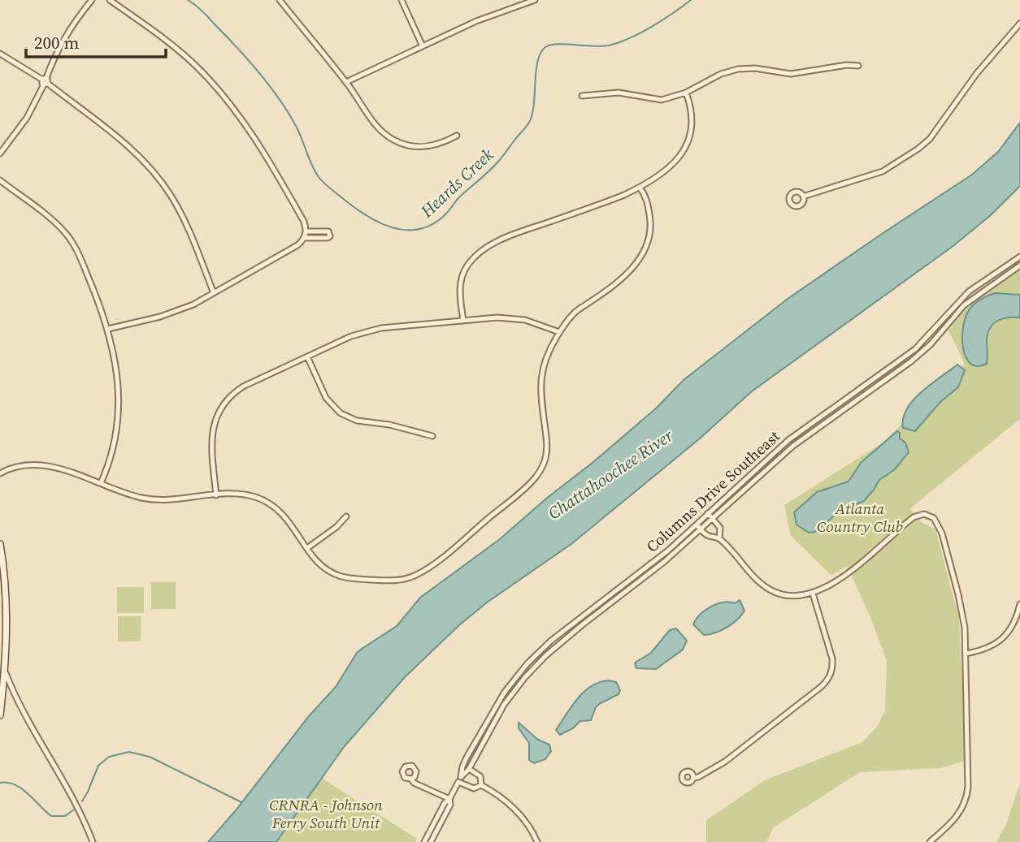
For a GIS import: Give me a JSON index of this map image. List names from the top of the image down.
{
  "streets": {
    "street": ["Columns Drive Southeast"]
  },
  "water": ["Heards Creek", "Chattahoochee River"],
  "parks": ["Atlanta Country Club", "CRNRA - Johnson Ferry South Unit"],
  "scale_bar": "200 m"
}
